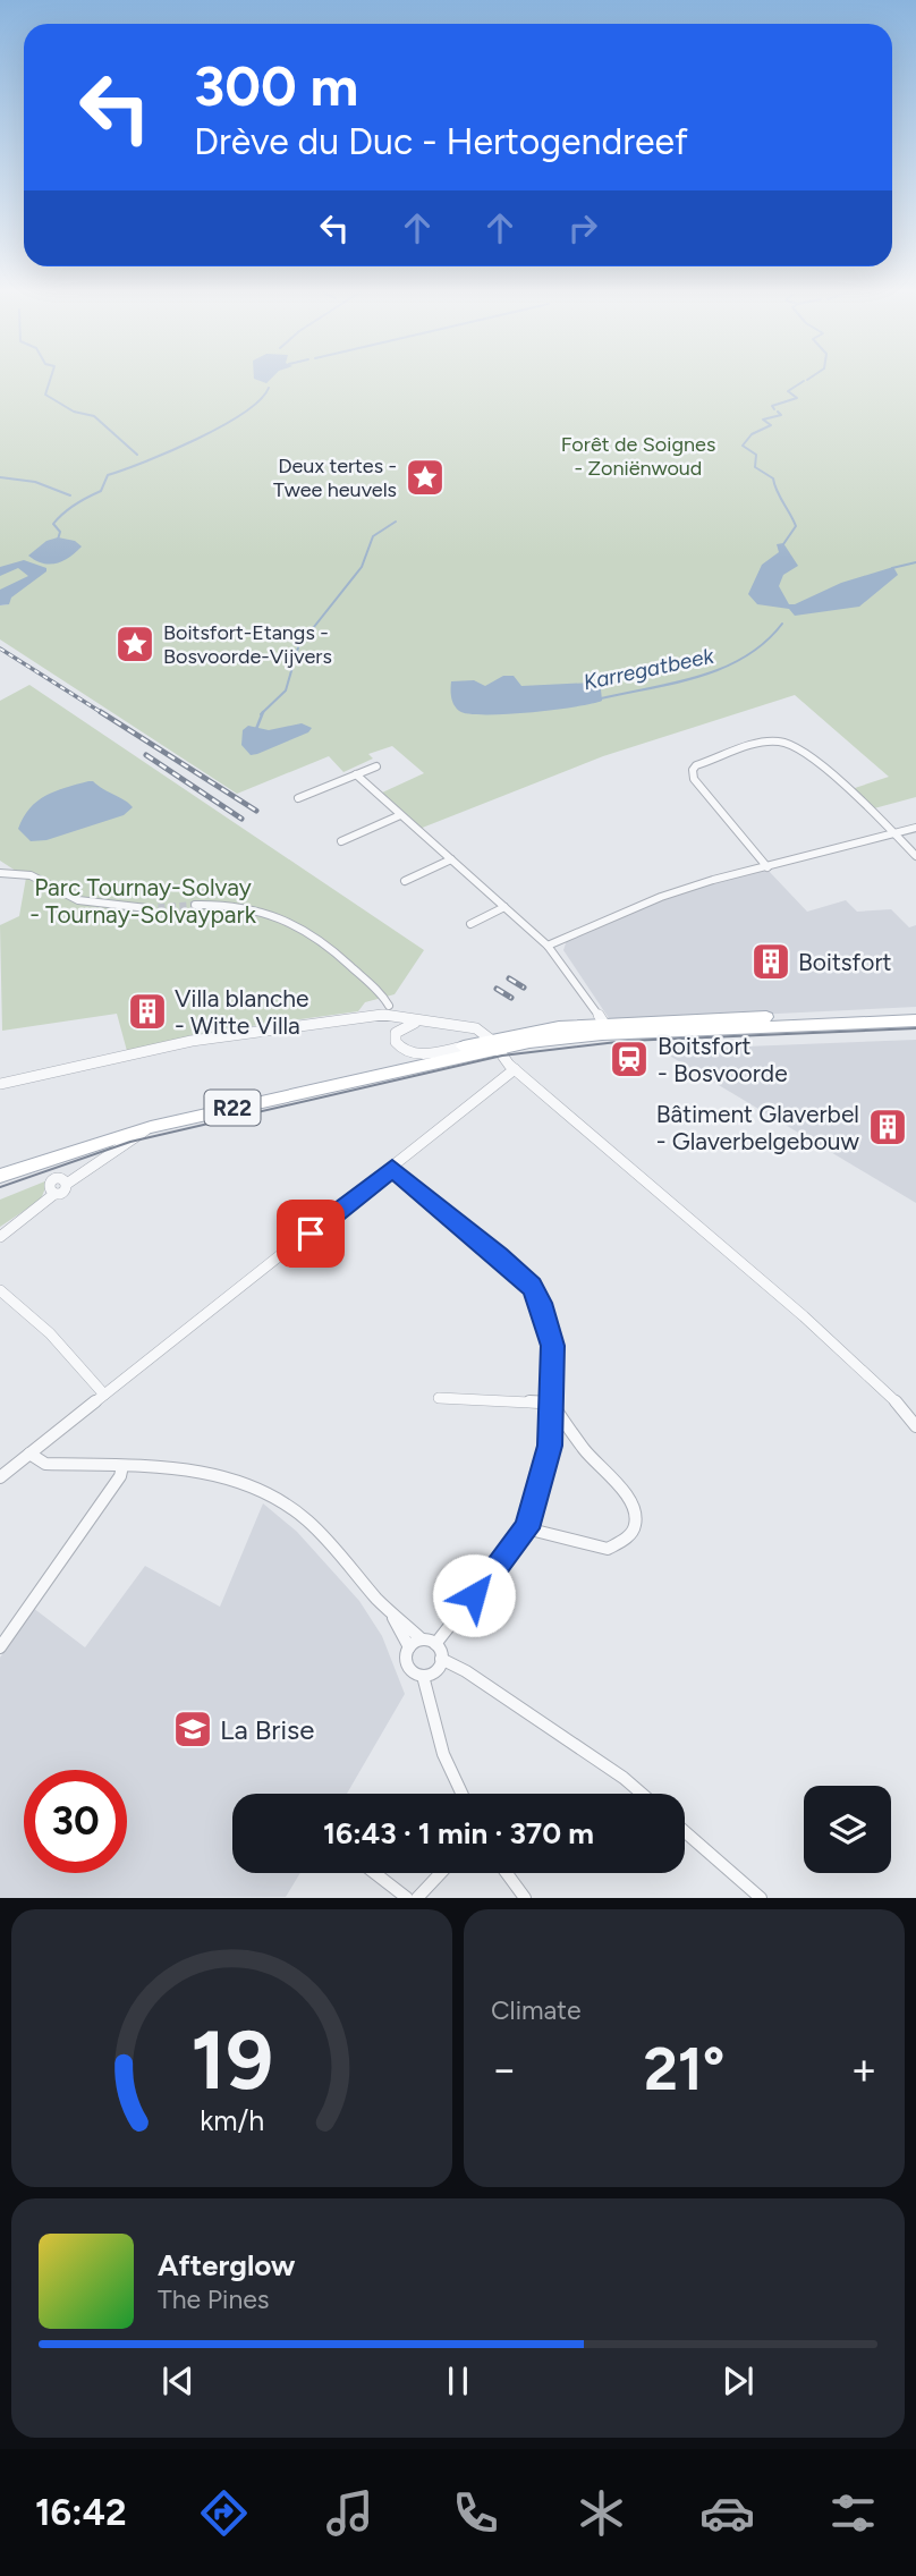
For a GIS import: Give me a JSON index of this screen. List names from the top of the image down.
{
  "streets": {
    "main road": ["R22"]
  },
  "water": ["Karregatbeek"],
  "parks": ["Forêt de Soignes - Zoniënwoud", "Parc Tournay-Solvay - Tournay-Solvaypark"],
  "places": {
    "place": ["Deux tertes - Twee heuvels", "Boitsfort-Etangs - Bosvoorde-Vijvers"],
    "building": ["Boitsfort", "Villa blanche - Witte Villa", "Bâtiment Glaverbel - Glaverbelgebouw"],
    "station": ["Boitsfort - Bosvoorde"],
    "school or university": ["La Brise"]
  },
  "page": {
    "turn": ["300 m", "Drève du Duc - Hertogendreef"],
    "limit": "30",
    "trip": "16:43 · 1 min · 370 m",
    "tile": "Climate",
    "heat": ["−", "21°", "+"],
    "song": ["Afterglow", "The Pines"],
    "tabs": "16:42",
    "gauge": ["19", "km/h"]
  }
}
